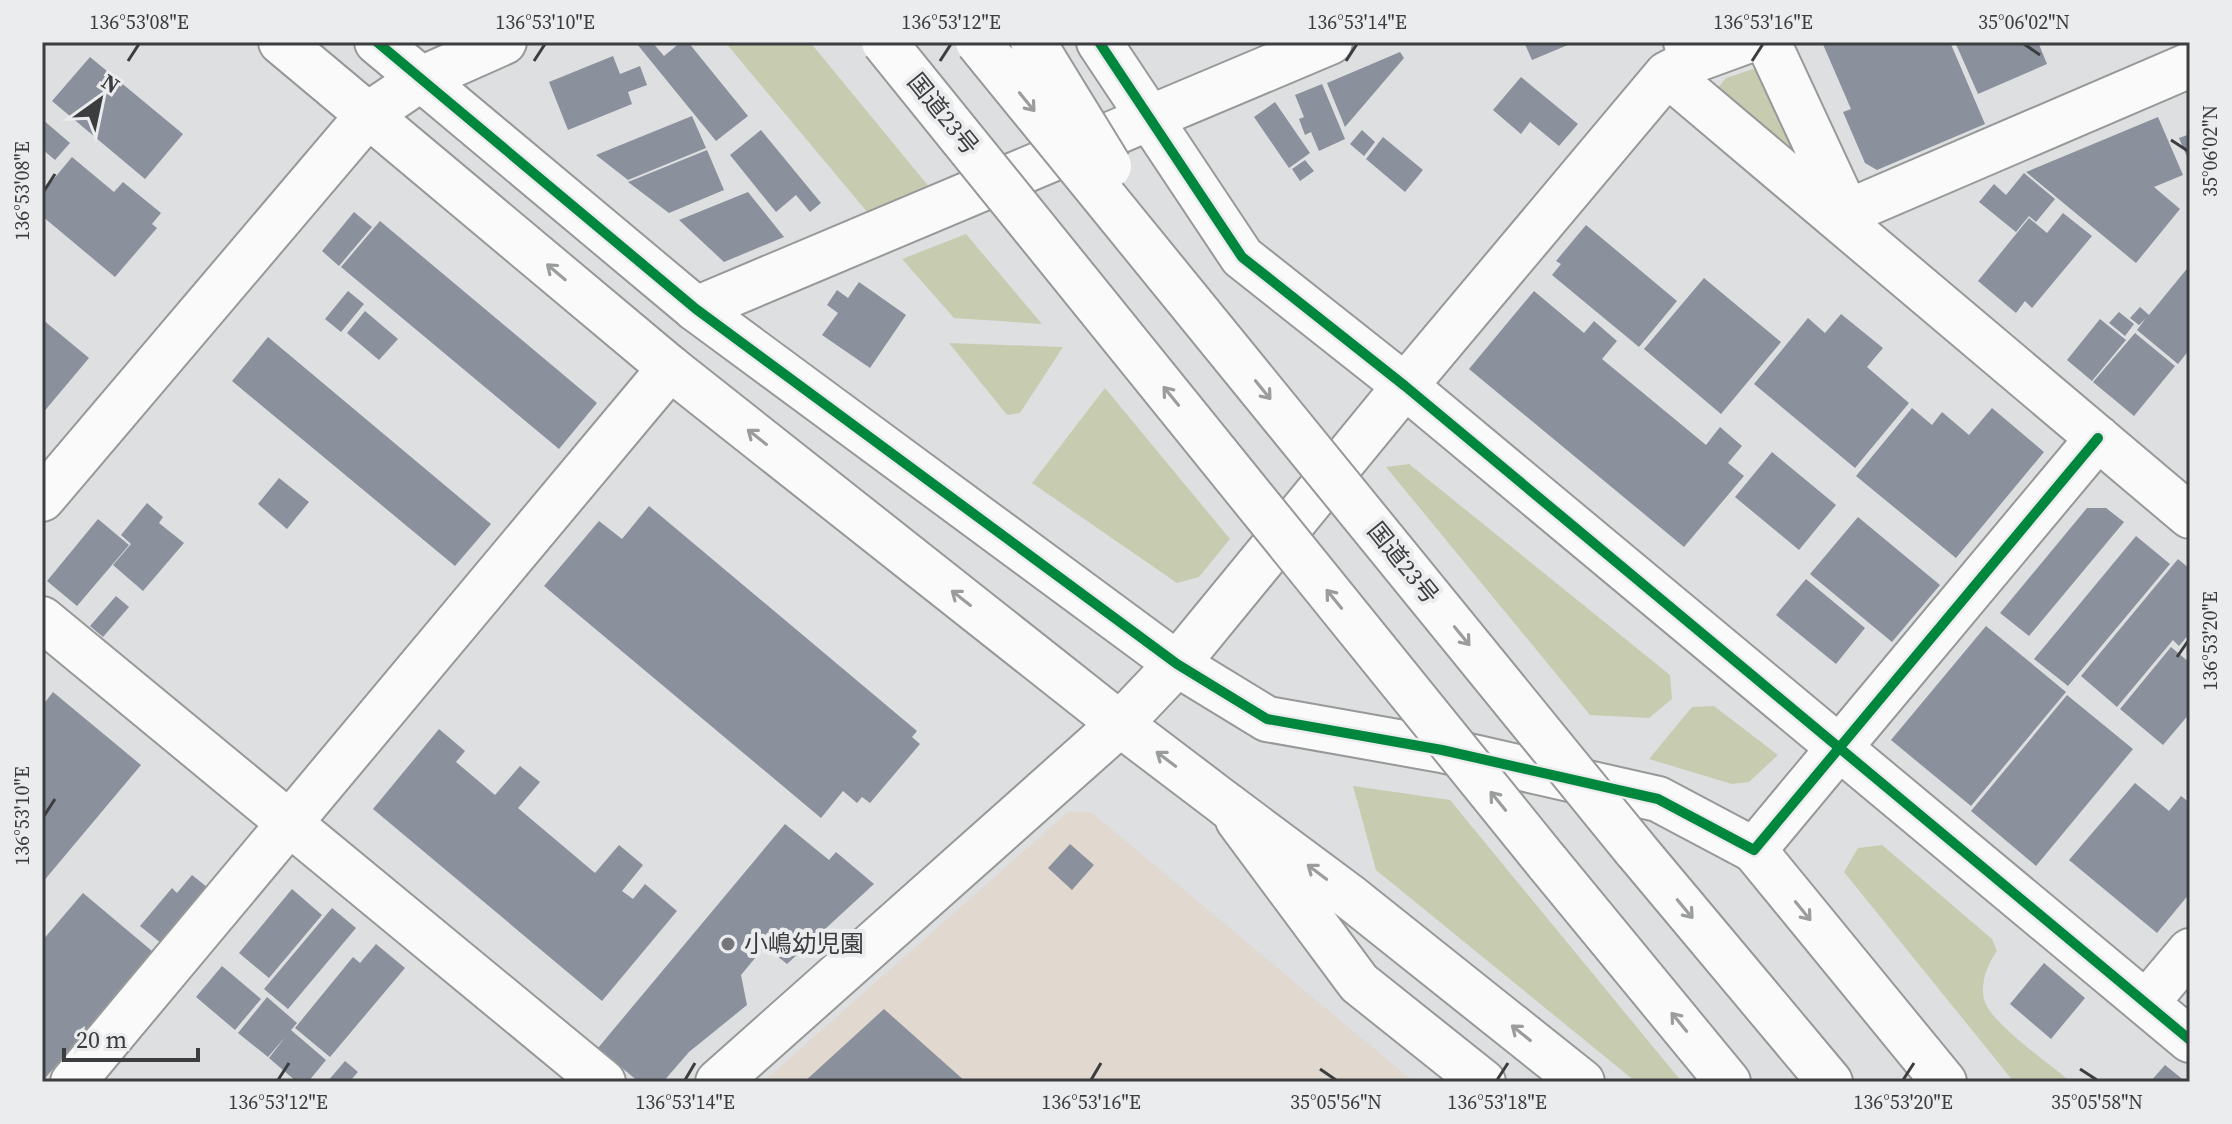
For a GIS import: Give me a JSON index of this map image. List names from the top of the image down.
{
  "streets": {
    "main road": ["国道23号"]
  },
  "places": ["小嶋幼児園"],
  "scale_bar": "20 m",
  "north": "top right",
  "coordinates": [
    "136°53'08\"E",
    "136°53'10\"E",
    "136°53'12\"E",
    "136°53'14\"E",
    "136°53'16\"E",
    "35°06'02\"N",
    "136°53'20\"E",
    "35°05'56\"N",
    "136°53'18\"E",
    "35°05'58\"N"
  ]
}
